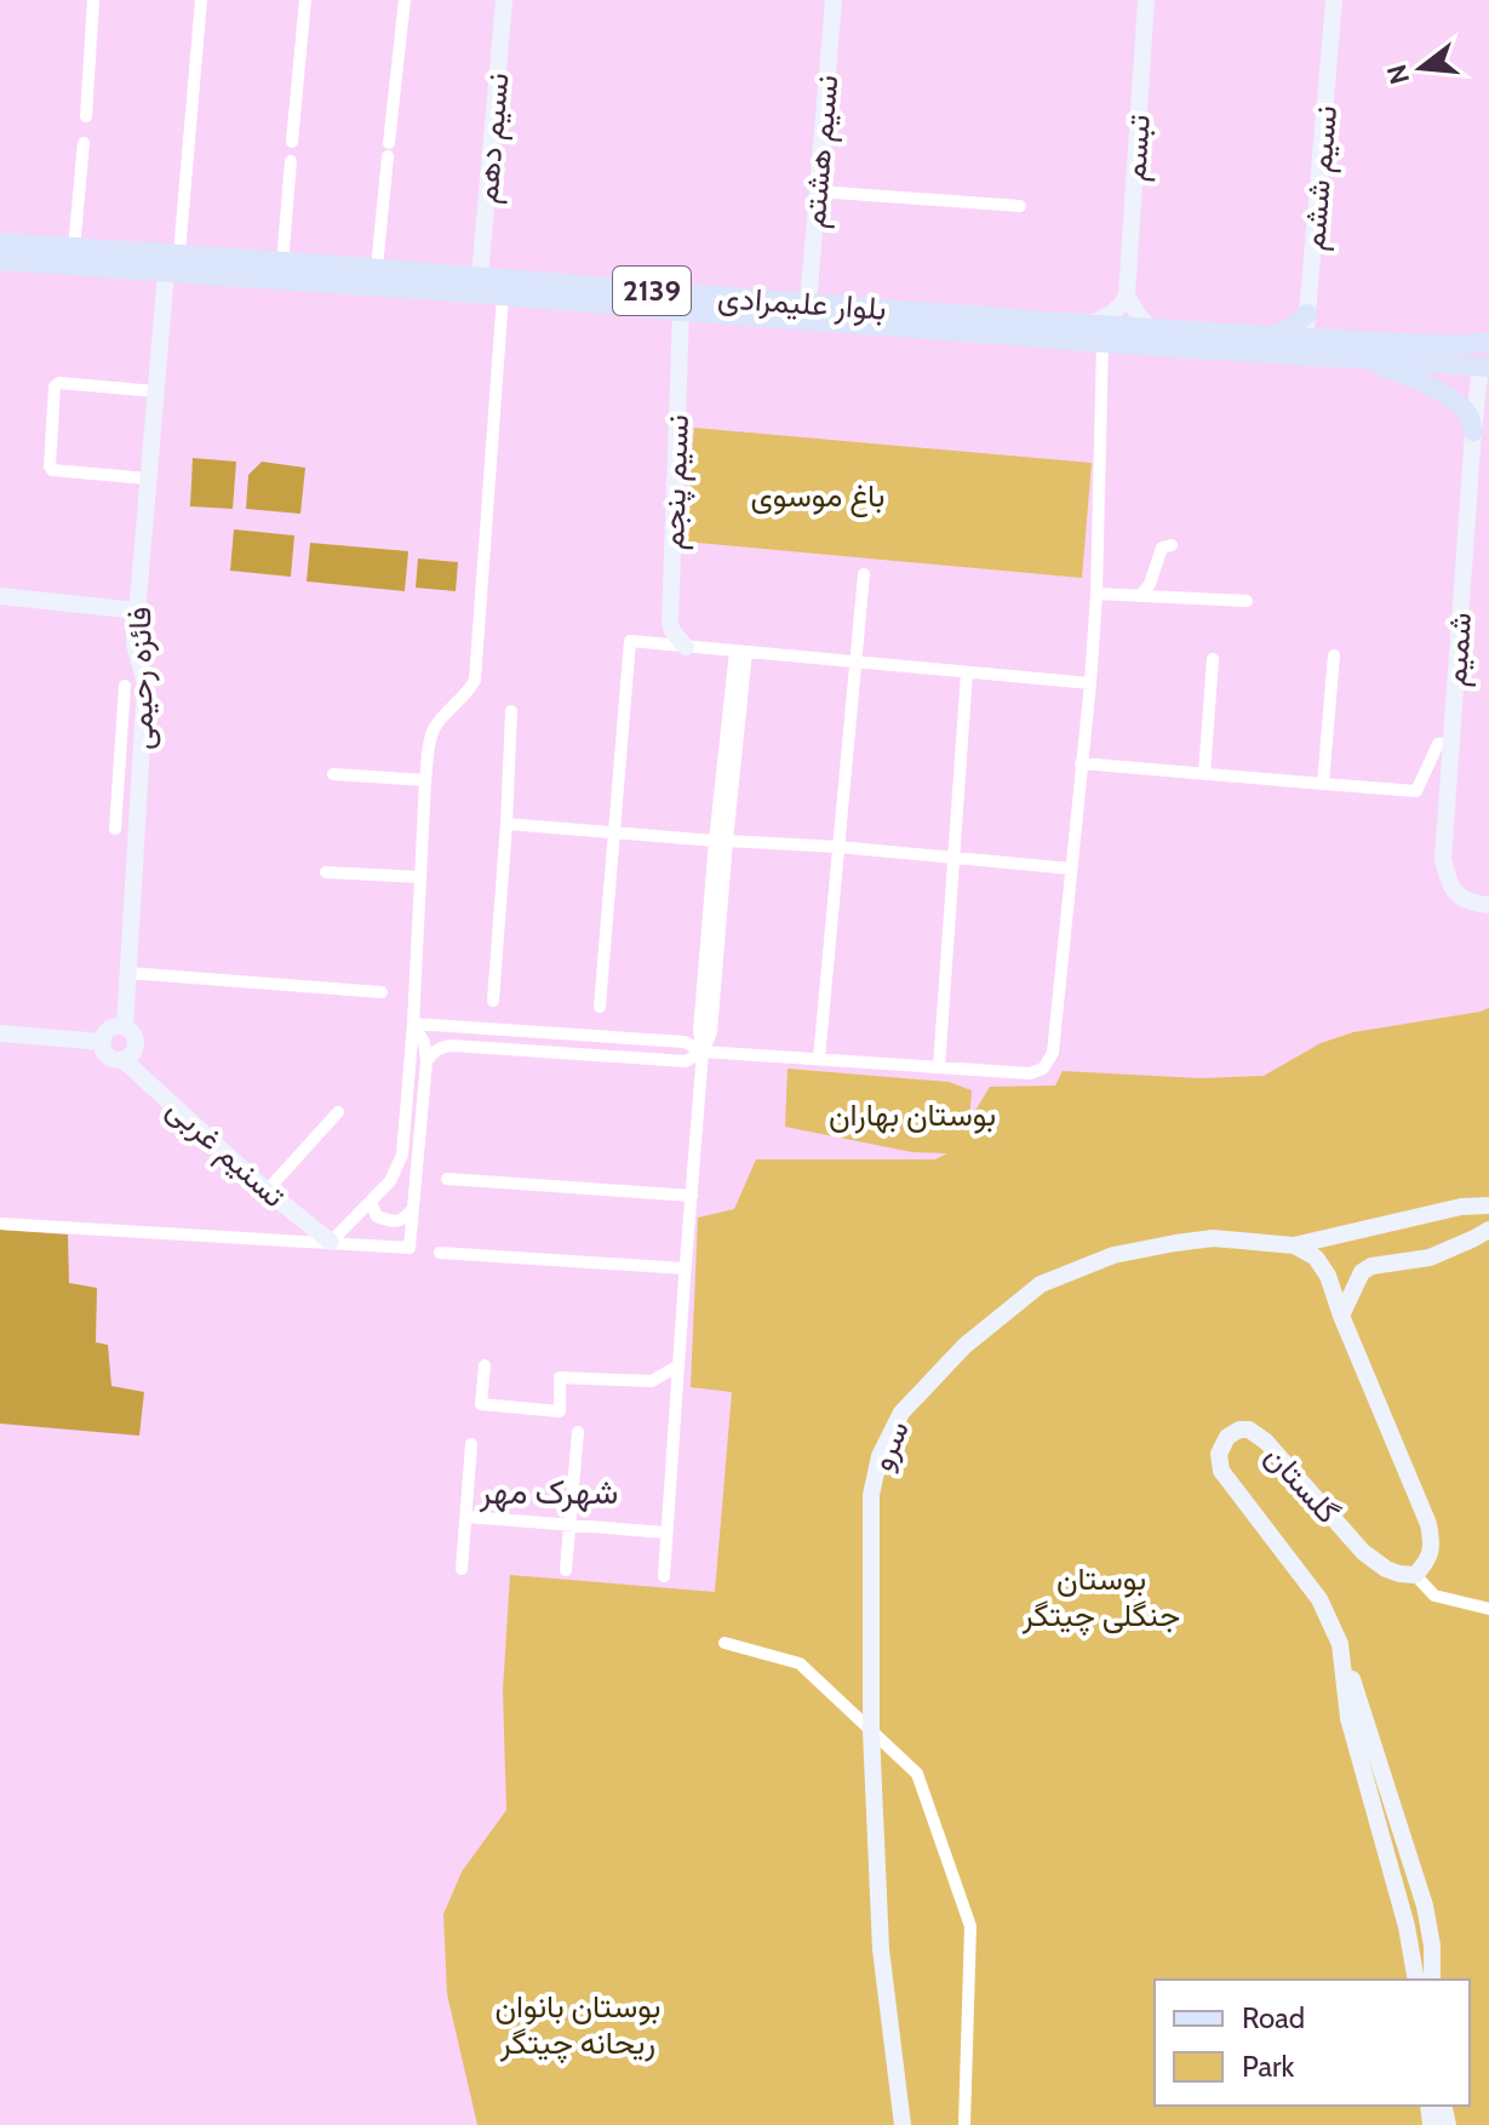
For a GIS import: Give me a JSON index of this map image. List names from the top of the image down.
{
  "streets": {
    "main road": ["2139", "بلوار علیمرادی"],
    "street": [
      "نسیم دهم",
      "تبسم",
      "نسیم هشتم",
      "نسیم ششم",
      "نسیم پنجم",
      "شمیم",
      "فائزه رحیمی",
      "تسنیم غربی",
      "سرو",
      "گلستان"
    ]
  },
  "crossings": [
    ["نسیم دهم", "بلوار علیمرادی"],
    ["نسیم هشتم", "بلوار علیمرادی"],
    ["نسیم ششم", "بلوار علیمرادی"],
    ["بلوار علیمرادی", "نسیم پنجم"],
    ["بلوار علیمرادی", "شمیم"],
    ["بلوار علیمرادی", "فائزه رحیمی"],
    ["فائزه رحیمی", "تسنیم غربی"]
  ],
  "districts": ["شهرک مهر"],
  "parks": [
    "باغ موسوی",
    "بوستان بهاران",
    "بوستان جنگلی چیتگر",
    "بوستان بانوان ریحانه چیتگر"
  ],
  "legend": ["Road", "Park"],
  "north": "left"
}
